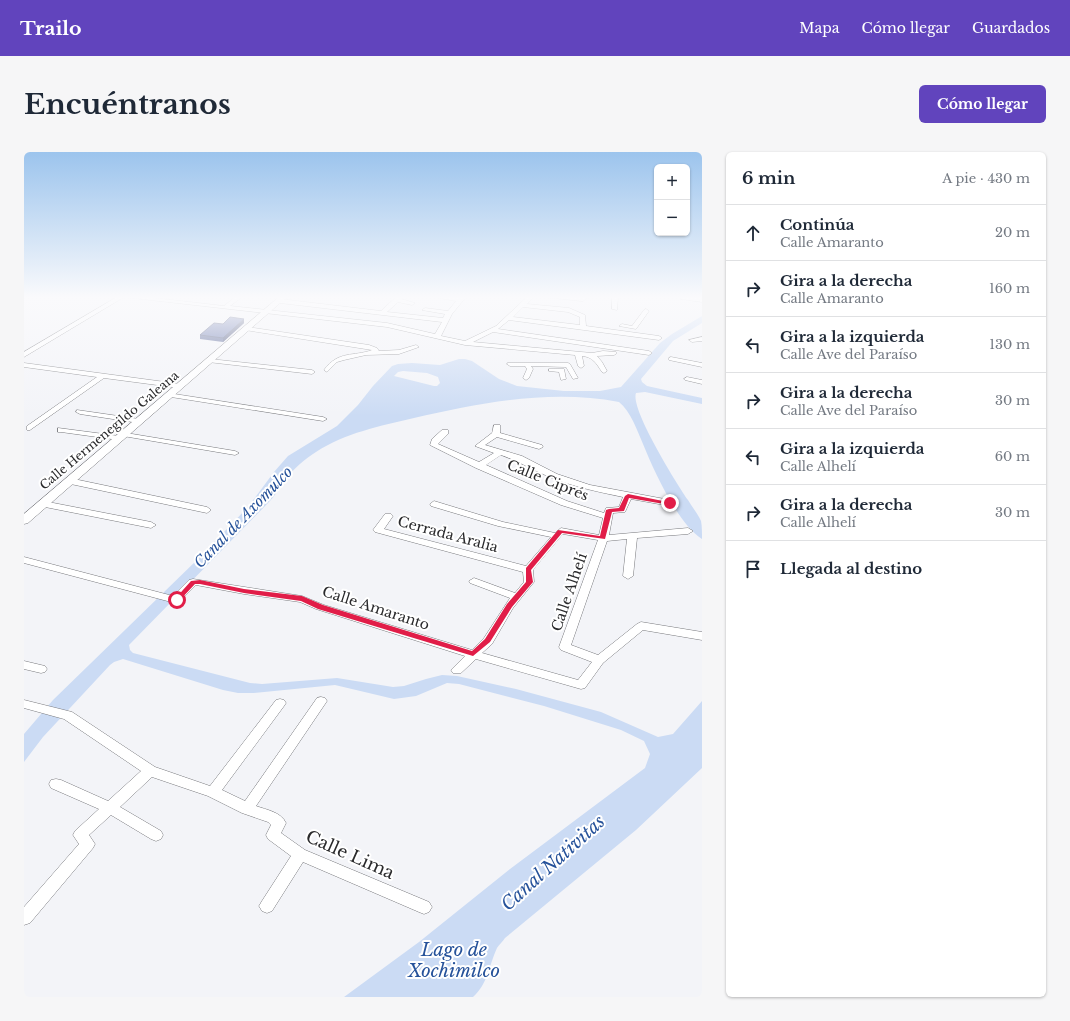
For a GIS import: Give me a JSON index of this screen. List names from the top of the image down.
{
  "streets": {
    "street": [
      "Calle Hermenegildo Galeana",
      "Calle Ciprés",
      "Cerrada Aralia",
      "Calle Alhelí",
      "Calle Amaranto",
      "Calle Lima"
    ]
  },
  "crossings": [
    ["Calle Ciprés", "Calle Alhelí"],
    ["Calle Alhelí", "Calle Amaranto"]
  ],
  "water": ["Canal de Axomulco", "Canal Nativitas", "Lago de Xochimilco"],
  "page": {
    "header": "Trailo",
    "nav": ["Mapa", "Cómo llegar", "Guardados"],
    "buttons": "Cómo llegar",
    "title": "Encuéntranos",
    "heading": ["6 min", "A pie · 430 m"],
    "map_buttons": ["+", "−"],
    "list": [
      ["Continúa", "Calle Amaranto", "20 m"],
      ["Gira a la derecha", "Calle Amaranto", "160 m"],
      ["Gira a la izquierda", "Calle Ave del Paraíso", "130 m"],
      ["Gira a la derecha", "Calle Ave del Paraíso", "30 m"],
      ["Gira a la izquierda", "Calle Alhelí", "60 m"],
      ["Gira a la derecha", "Calle Alhelí", "30 m"],
      "Llegada al destino"
    ]
  }
}
